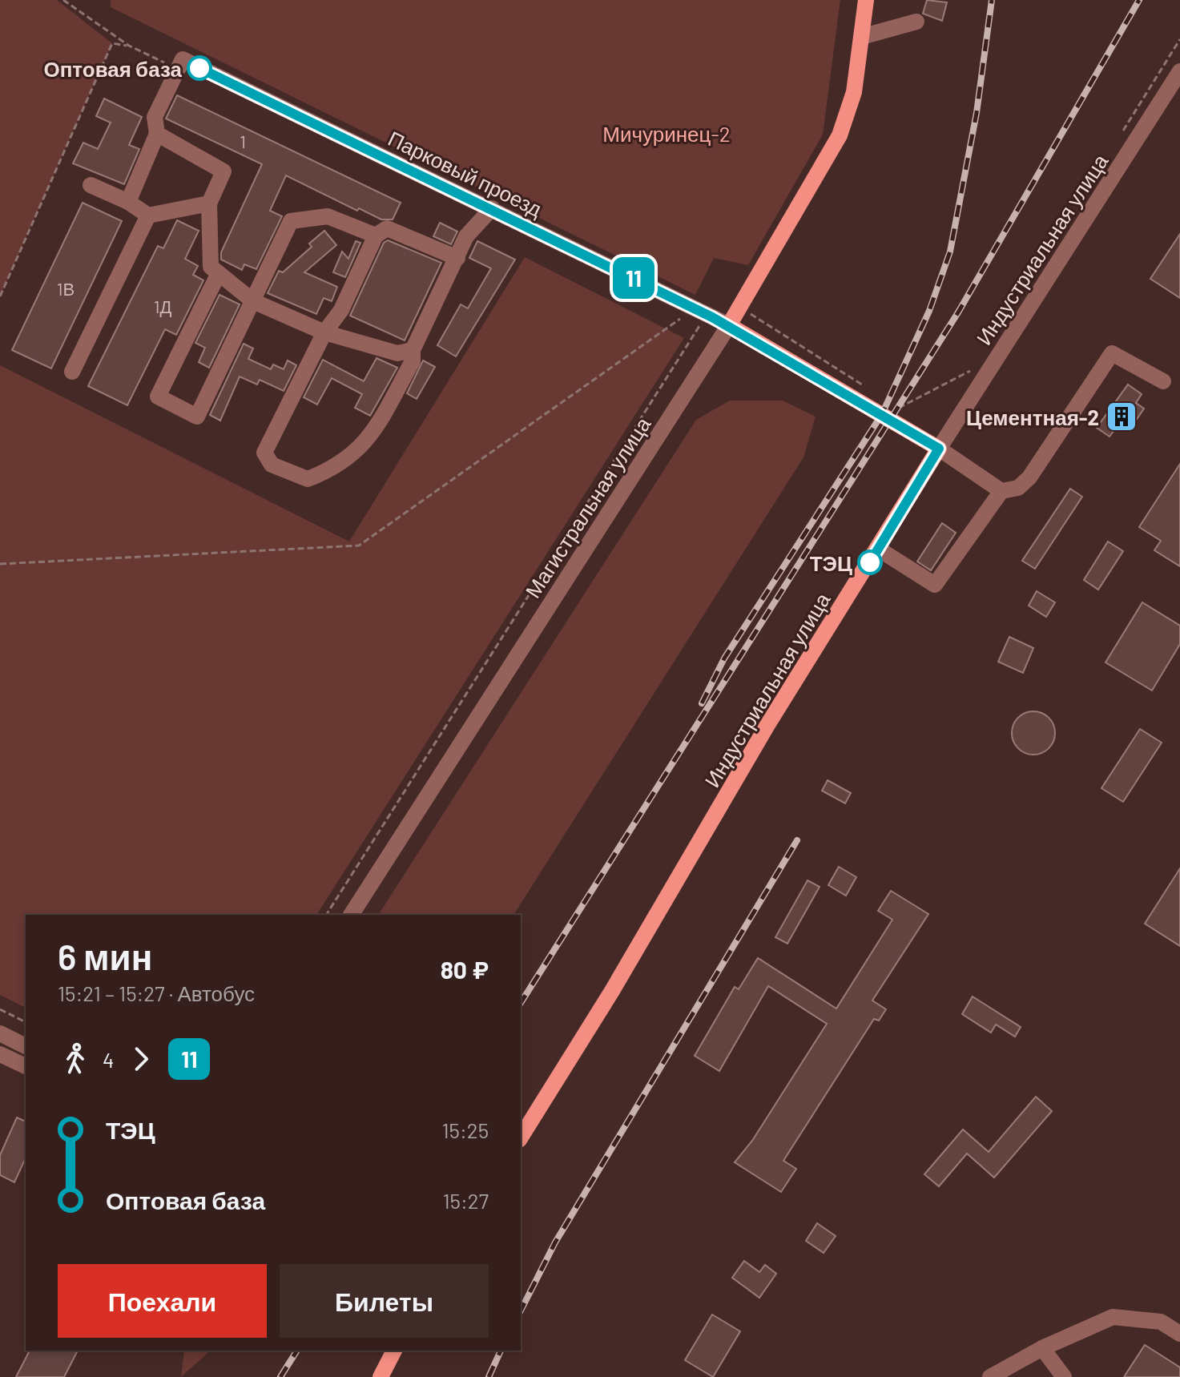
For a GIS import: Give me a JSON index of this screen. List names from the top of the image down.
{
  "streets": {
    "main road": ["Индустриальная улица"],
    "street": ["Парковый проезд", "Магистральная улица"]
  },
  "crossings": [
    ["Парковый проезд", "Магистральная улица"]
  ],
  "parks": ["Мичуринец-2"],
  "places": {
    "other": ["Оптовая база", "ТЭЦ"],
    "building": ["Цементная-2"]
  },
  "lines": ["bus line 11"],
  "house_numbers": ["1", "1В", "1Д"],
  "page": {
    "on_map": "11",
    "heading": ["6 мин", "15:21 – 15:27 · Автобус", "80 ₽"],
    "legs": ["4", "11"],
    "list": [
      {
        "name": "ТЭЦ",
        "value": "15:25"
      },
      {
        "name": "Оптовая база",
        "value": "15:27"
      }
    ],
    "buttons": ["Поехали", "Билеты"]
  }
}
